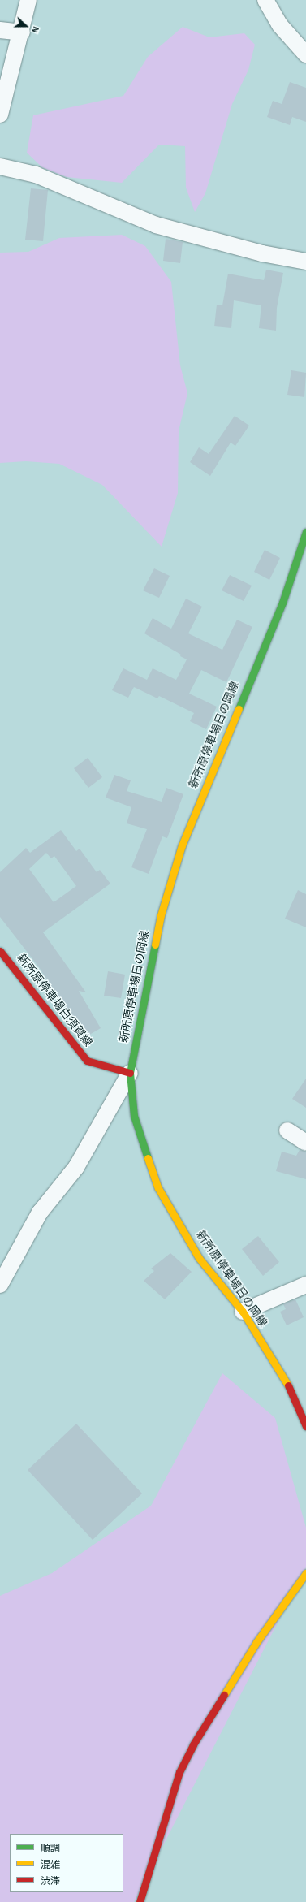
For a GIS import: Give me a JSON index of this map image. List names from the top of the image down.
{
  "streets": {
    "main road": ["新所原停車場日の岡線", "新所原停車場白須賀線"]
  },
  "crossings": [
    ["新所原停車場日の岡線", "新所原停車場白須賀線"]
  ],
  "legend": ["順調", "混雑", "渋滞"],
  "north": "right"
}
